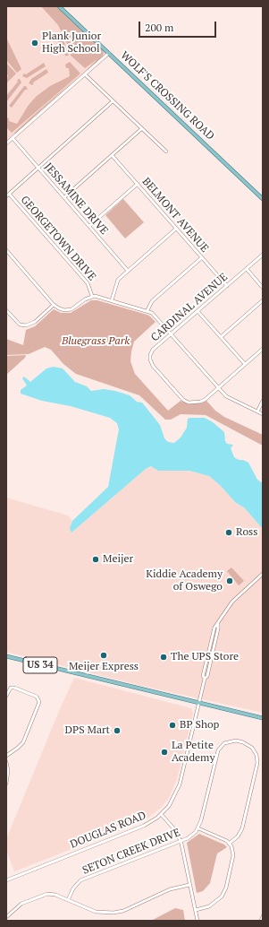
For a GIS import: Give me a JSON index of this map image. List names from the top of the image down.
{
  "streets": {
    "main road": ["WOLF'S CROSSING ROAD", "US 34"],
    "street": [
      "JESSAMINE DRIVE",
      "BELMONT AVENUE",
      "GEORGETOWN DRIVE",
      "CARDINAL AVENUE",
      "DOUGLAS ROAD",
      "SETON CREEK DRIVE"
    ]
  },
  "crossings": [
    ["BELMONT AVENUE", "CARDINAL AVENUE"],
    ["US 34", "DOUGLAS ROAD"]
  ],
  "parks": ["Bluegrass Park"],
  "places": [
    "Plank Junior High School",
    "Ross",
    "Meijer",
    "Kiddie Academy of Oswego",
    "Meijer Express",
    "The UPS Store",
    "BP Shop",
    "DPS Mart",
    "La Petite Academy"
  ],
  "scale_bar": "200 m"
}
